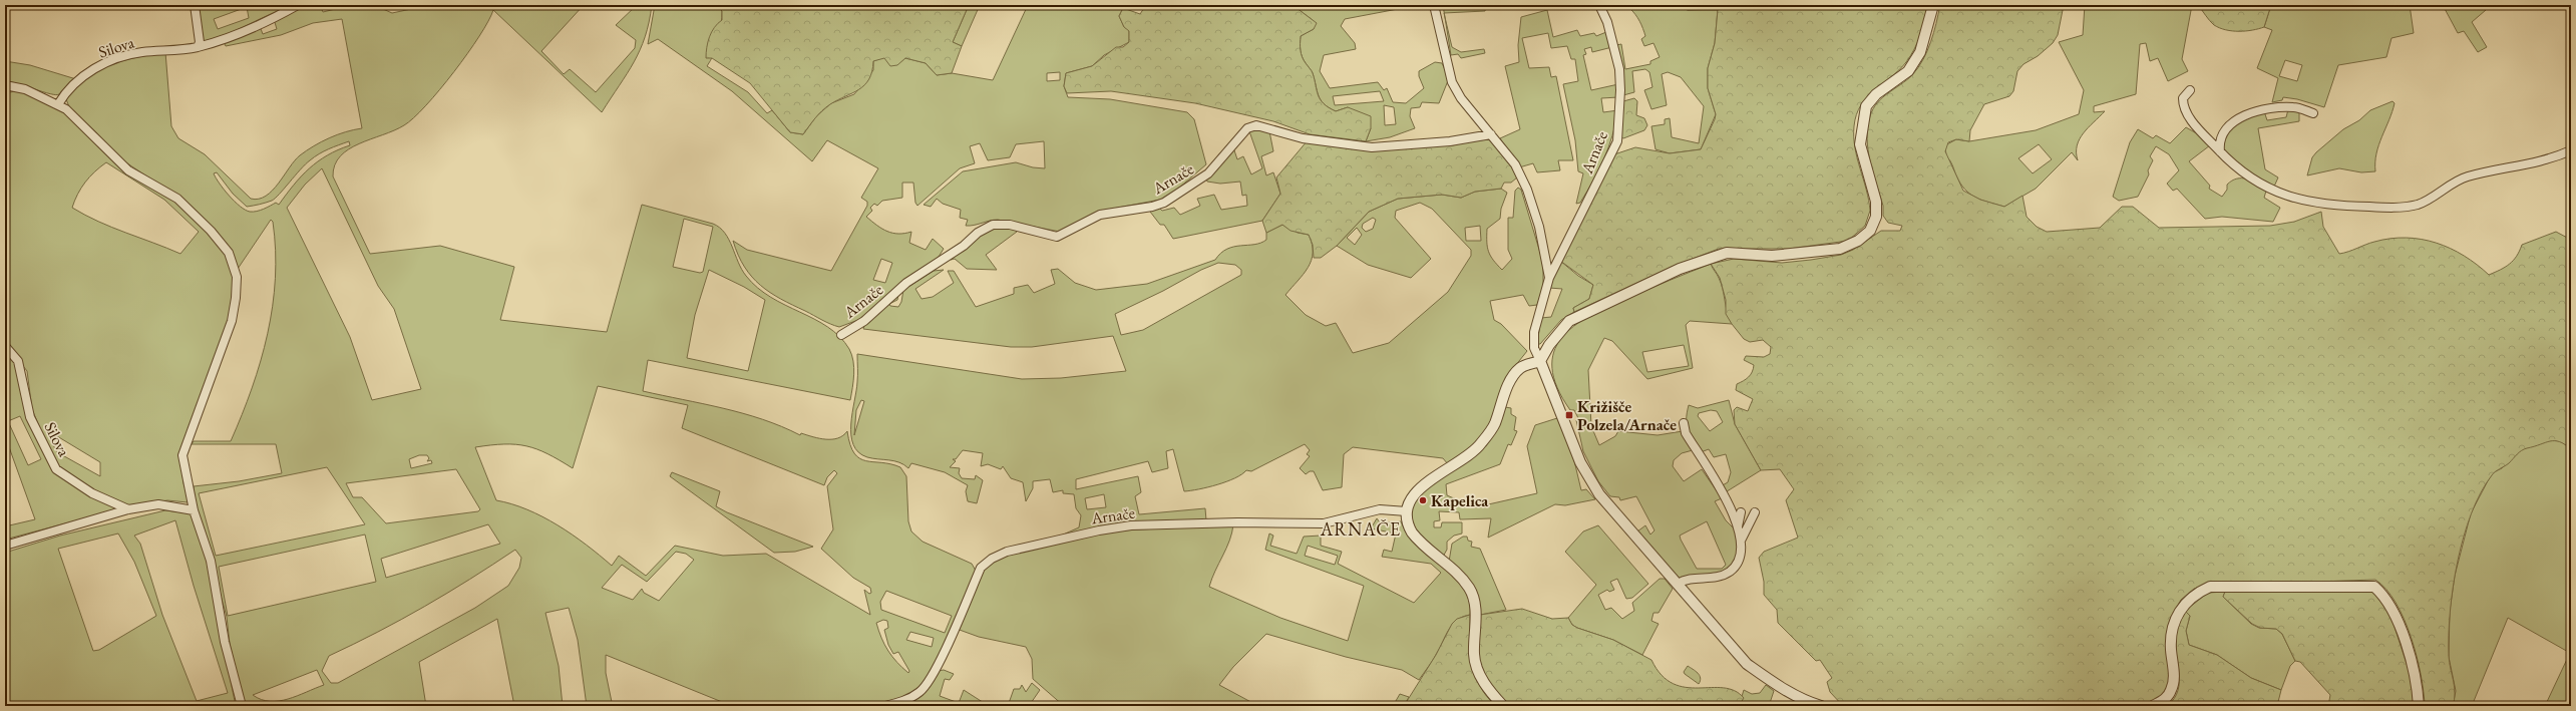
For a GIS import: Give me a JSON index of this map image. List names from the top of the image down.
{
  "streets": {
    "street": ["Silova", "Arnače"]
  },
  "districts": ["ARNAČE"],
  "places": {
    "transit": ["Križišče Polzela/Arnače"],
    "other": ["Kapelica"]
  }
}
